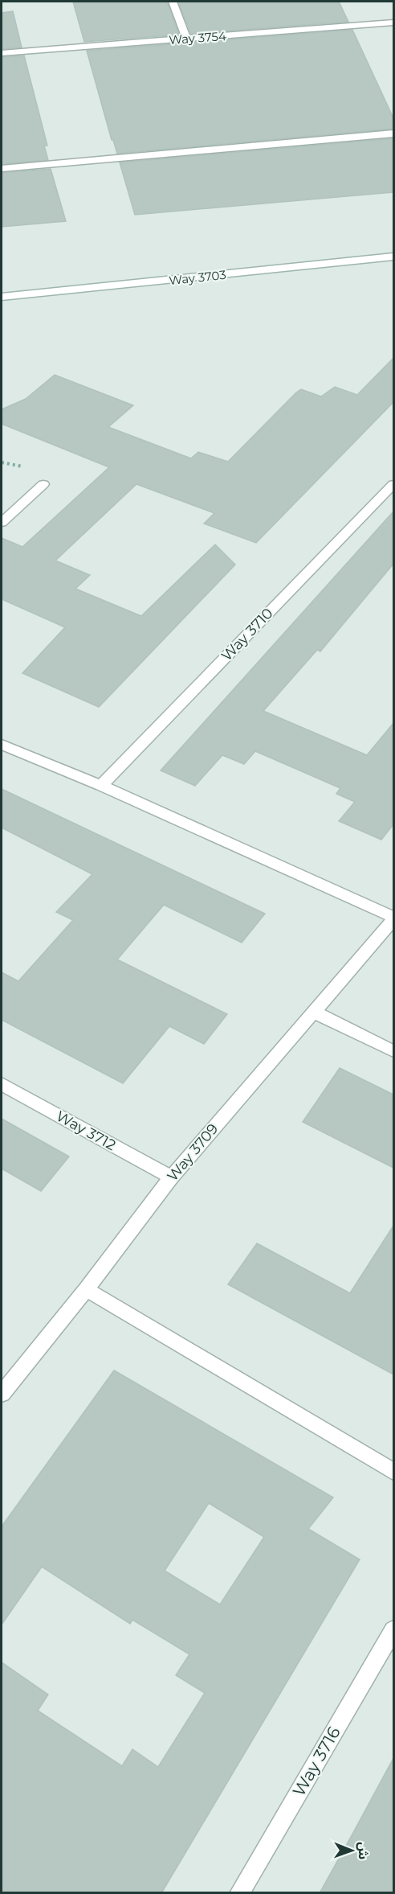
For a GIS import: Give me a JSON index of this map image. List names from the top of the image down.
{
  "streets": {
    "street": [
      "Way 3754",
      "Way 3703",
      "Way 3710",
      "Way 3712",
      "Way 3709",
      "Way 3716"
    ]
  },
  "crossings": [
    ["Way 3712", "Way 3709"]
  ],
  "north": "right"
}
